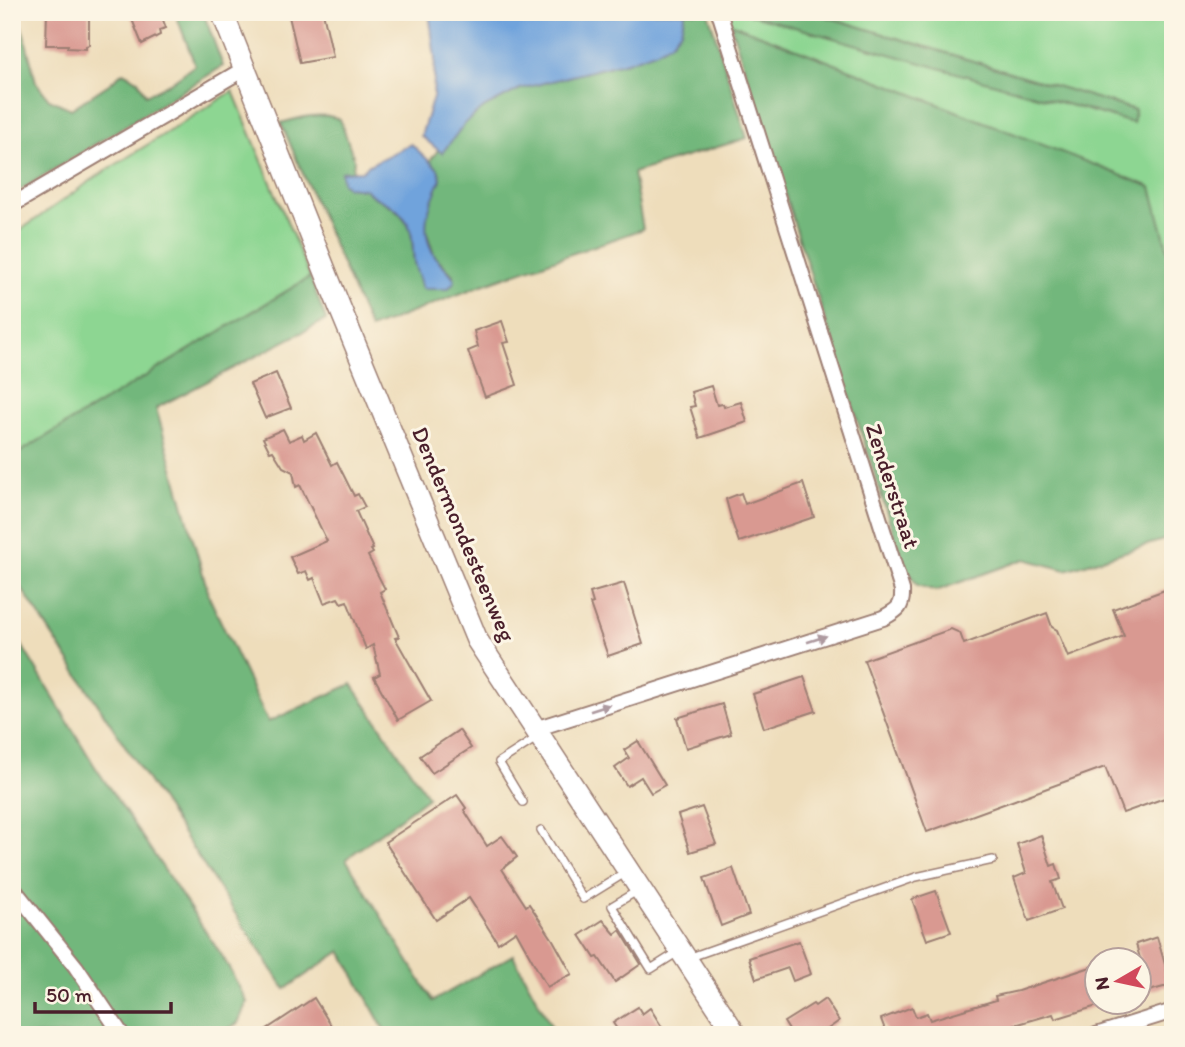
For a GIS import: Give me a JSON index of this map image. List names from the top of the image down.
{
  "streets": {
    "main road": ["Dendermondesteenweg"],
    "street": ["Zenderstraat"]
  },
  "crossings": [
    ["Zenderstraat", "Dendermondesteenweg"]
  ],
  "scale_bar": "50 m",
  "north": "left"
}
